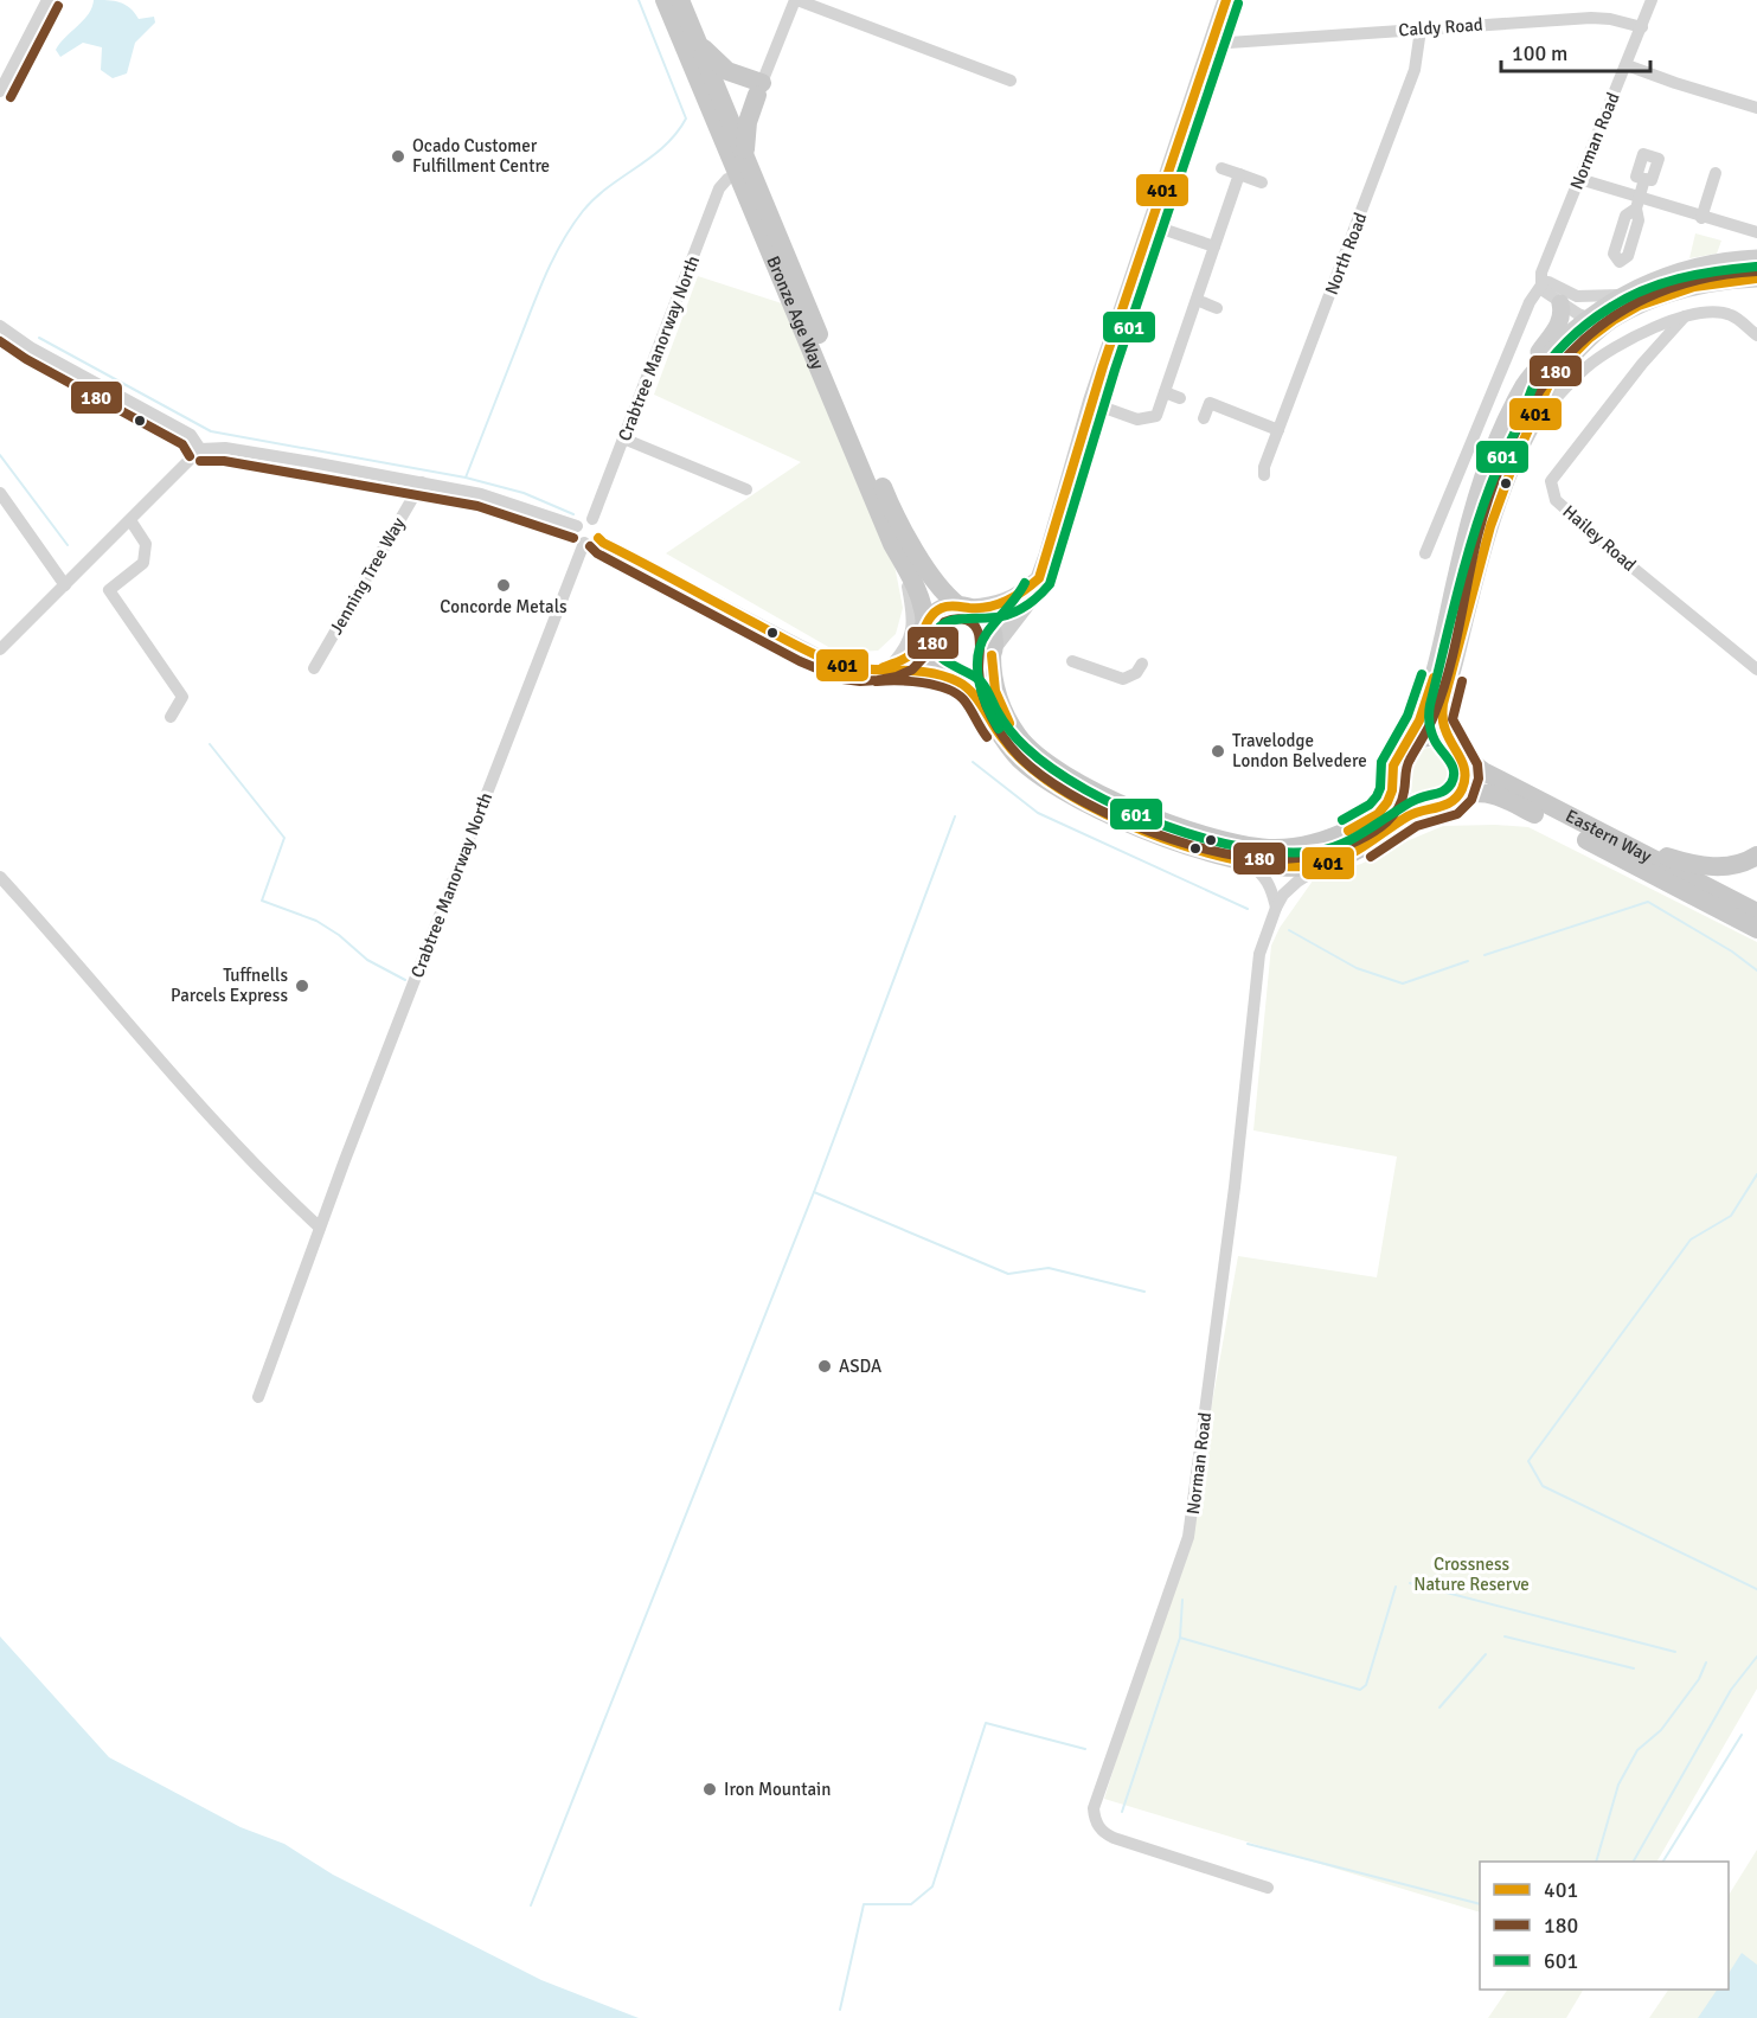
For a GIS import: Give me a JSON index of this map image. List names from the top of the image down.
{
  "streets": {
    "main road": ["Bronze Age Way", "Eastern Way"],
    "street": [
      "Caldy Road",
      "Norman Road",
      "North Road",
      "Crabtree Manorway North",
      "Hailey Road",
      "Jenning Tree Way"
    ]
  },
  "crossings": [
    ["Caldy Road", "Norman Road"],
    ["Caldy Road", "North Road"]
  ],
  "parks": ["Crossness Nature Reserve"],
  "places": [
    "Ocado Customer Fulfillment Centre",
    "Concorde Metals",
    "Travelodge London Belvedere",
    "Tuffnells Parcels Express",
    "ASDA",
    "Iron Mountain"
  ],
  "lines": ["transit line 401", "transit line 601", "transit line 180"],
  "legend": ["401", "180", "601"],
  "scale_bar": "100 m"
}
